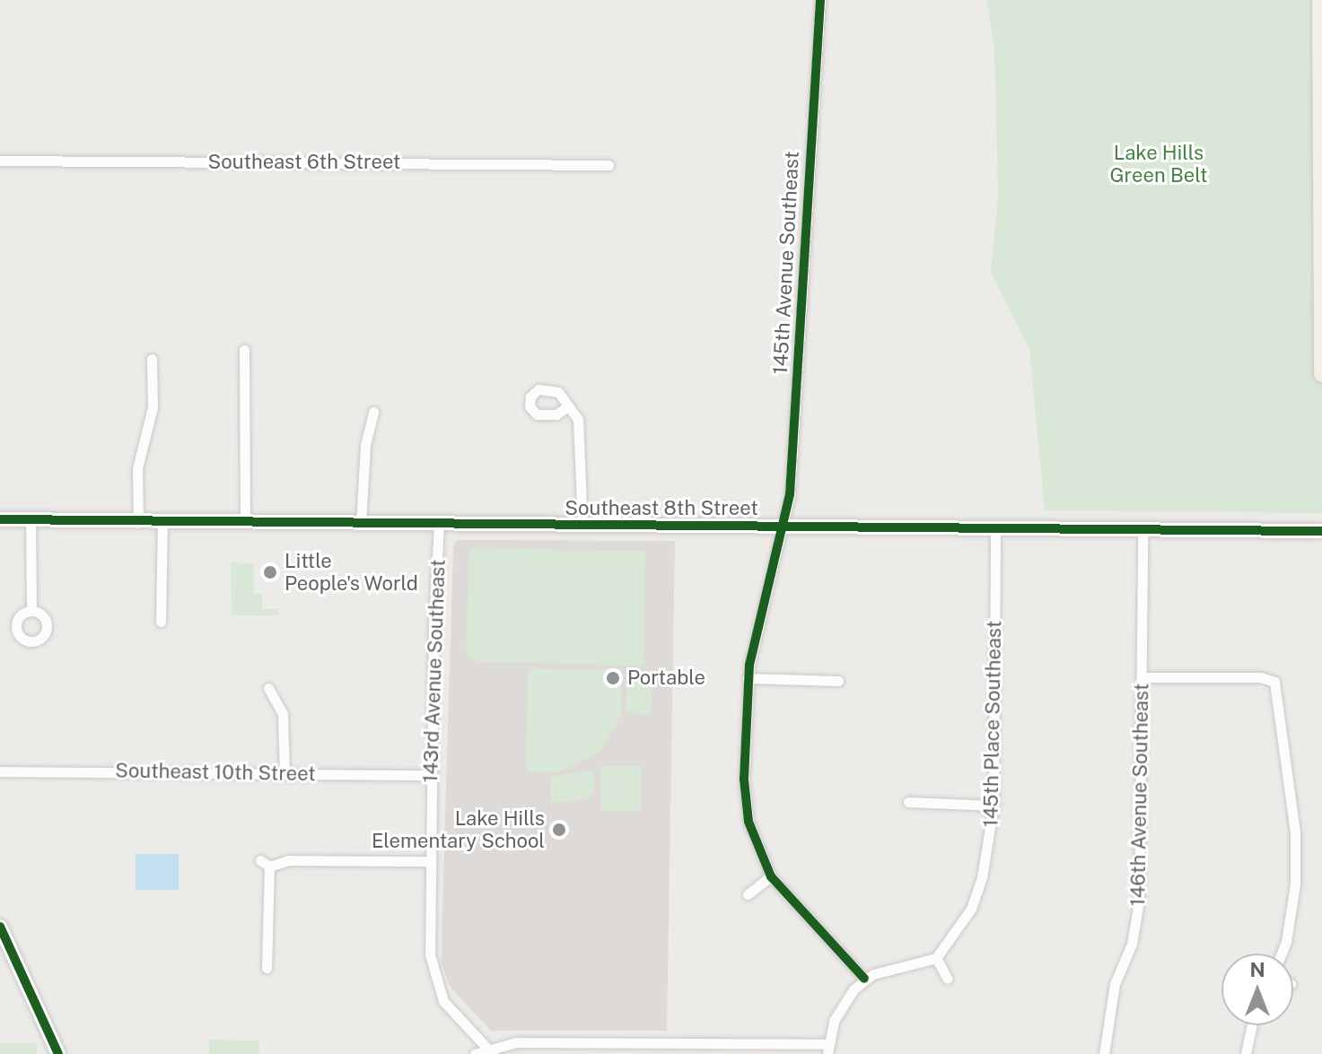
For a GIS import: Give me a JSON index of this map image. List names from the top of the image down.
{
  "streets": {
    "street": [
      "Southeast 6th Street",
      "145th Avenue Southeast",
      "Southeast 8th Street",
      "143rd Avenue Southeast",
      "145th Place Southeast",
      "Southeast 10th Street",
      "146th Avenue Southeast"
    ]
  },
  "crossings": [
    ["145th Avenue Southeast", "Southeast 8th Street"],
    ["Southeast 8th Street", "143rd Avenue Southeast"],
    ["Southeast 8th Street", "145th Place Southeast"],
    ["Southeast 8th Street", "146th Avenue Southeast"],
    ["143rd Avenue Southeast", "Southeast 10th Street"]
  ],
  "parks": ["Lake Hills Green Belt"],
  "places": ["Little People's World", "Portable", "Lake Hills Elementary School"],
  "north": "top"
}
